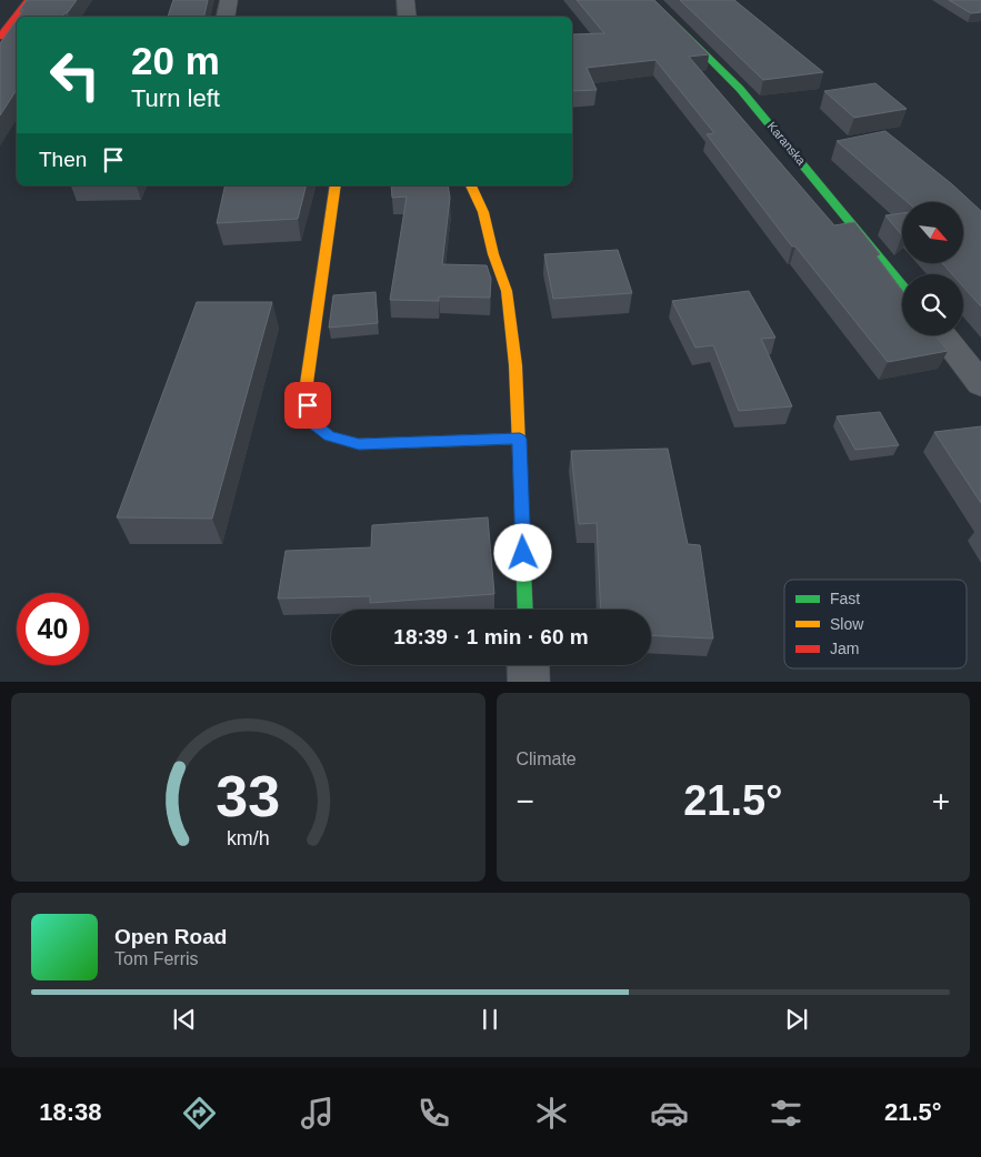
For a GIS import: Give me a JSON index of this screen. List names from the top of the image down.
{
  "streets": {
    "street": ["Karanska"]
  },
  "legend": ["Fast", "Slow", "Jam"],
  "north": "bottom right",
  "page": {
    "turn": ["20 m", "Turn left"],
    "then": "Then",
    "limit": "40",
    "trip": "18:39 · 1 min · 60 m",
    "tile": "Climate",
    "heat": ["−", "21.5°", "+"],
    "song": ["Open Road", "Tom Ferris"],
    "tabs": ["18:38", "21.5°"],
    "gauge": ["33", "km/h"]
  }
}
